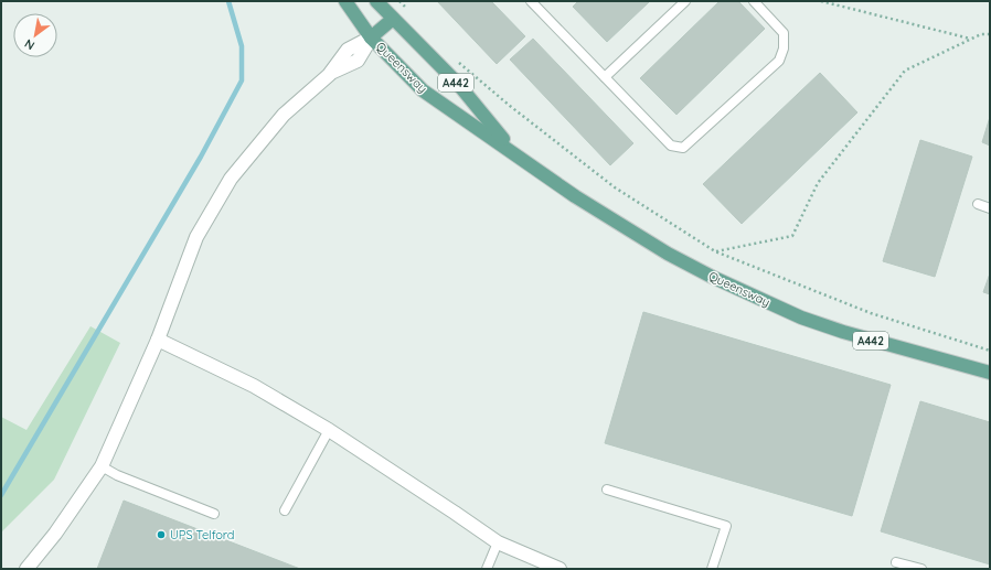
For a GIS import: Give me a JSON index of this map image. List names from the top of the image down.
{
  "streets": {
    "main road": ["Queensway", "A442"]
  },
  "places": ["UPS Telford"],
  "north": "bottom left"
}
